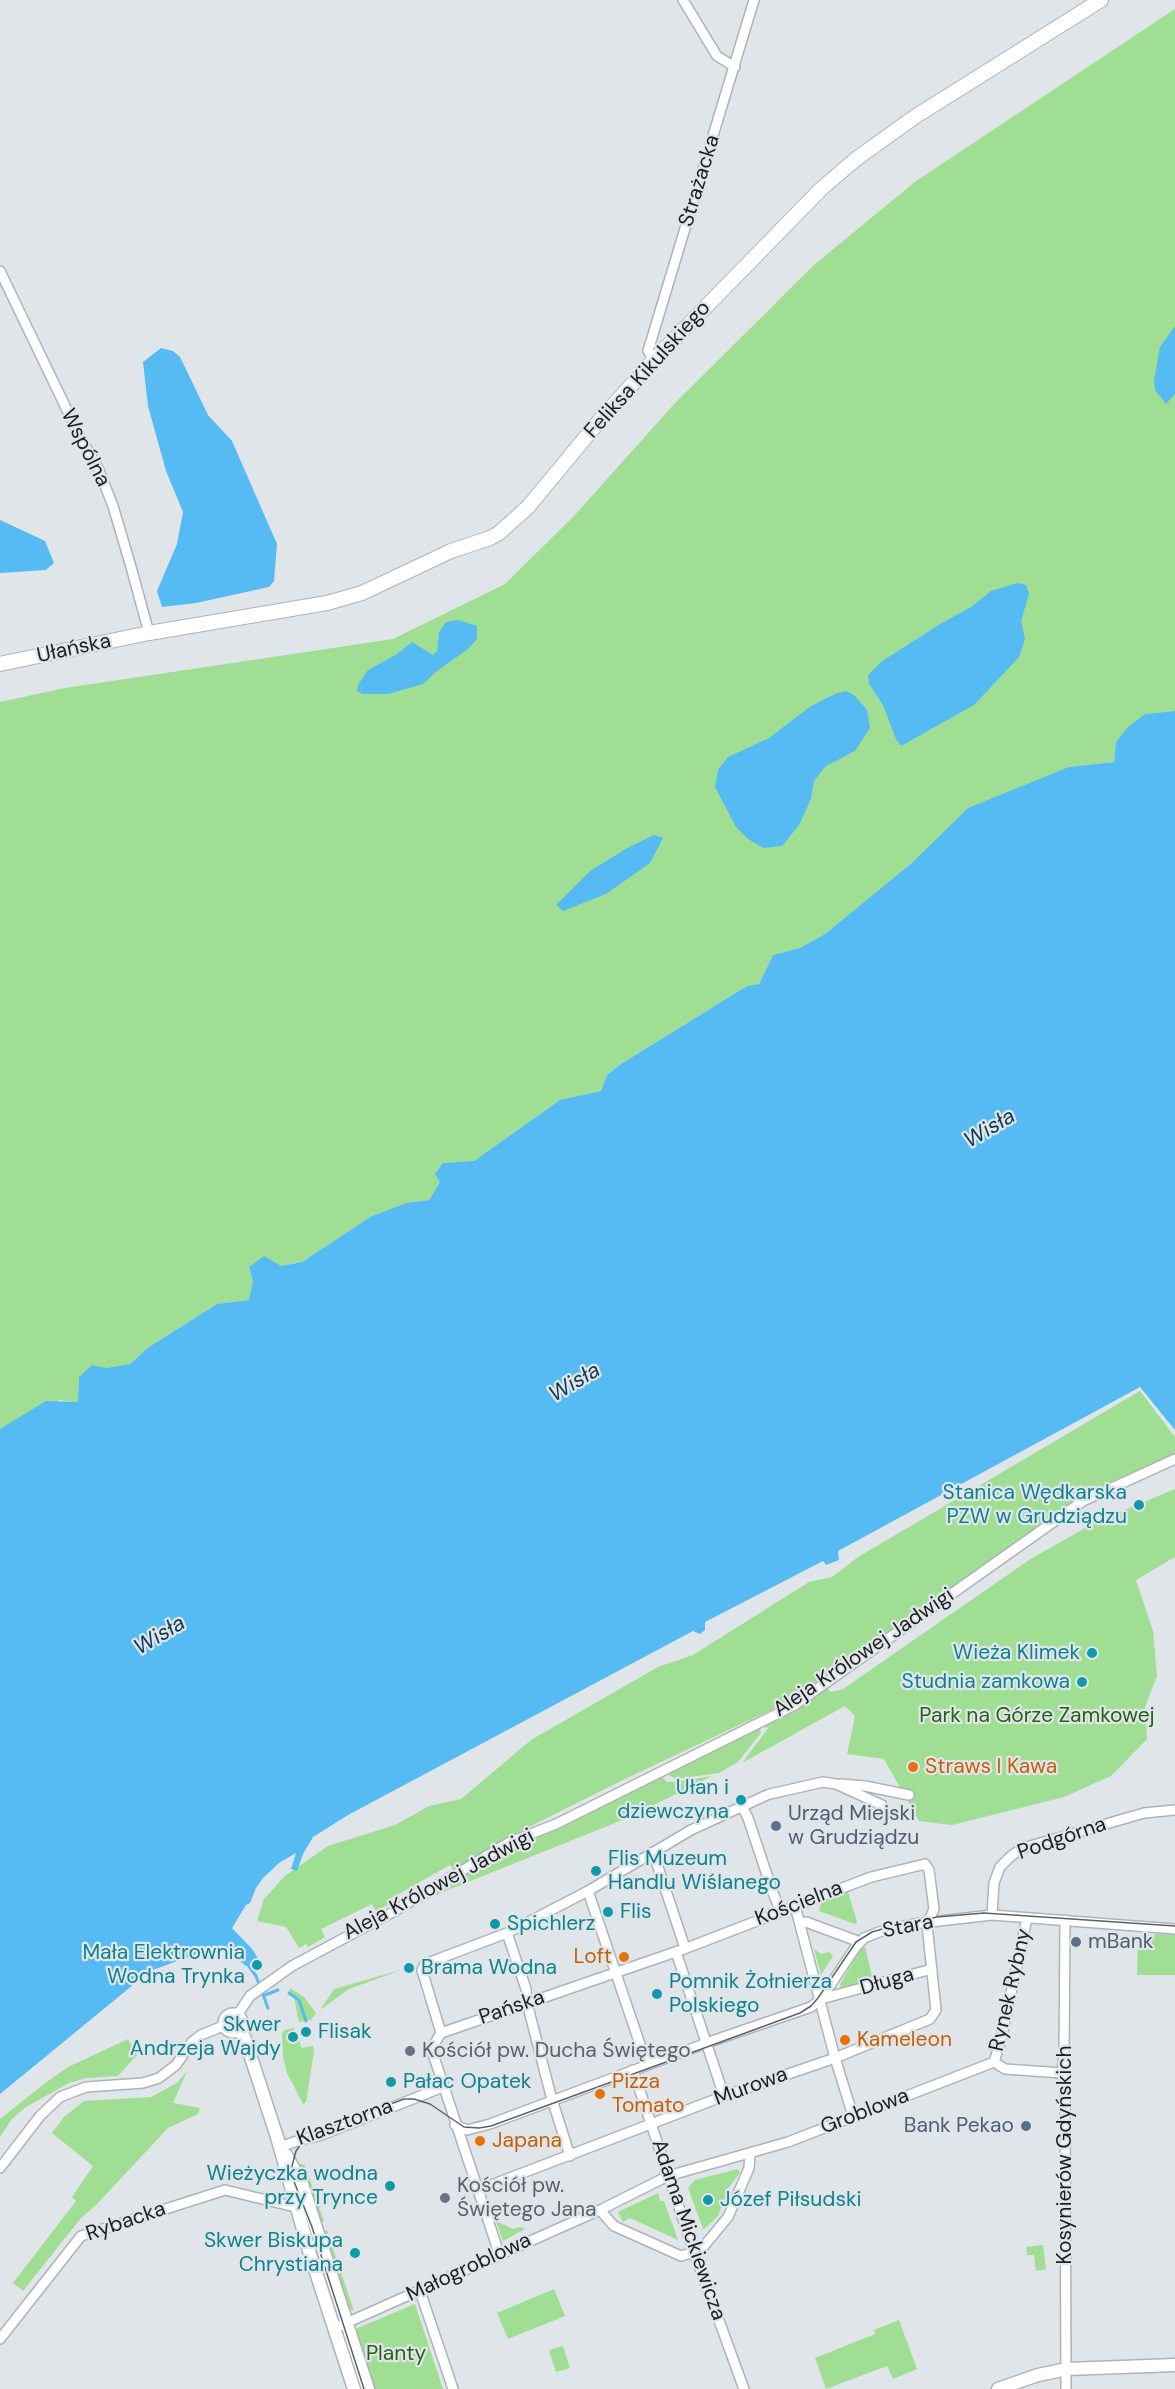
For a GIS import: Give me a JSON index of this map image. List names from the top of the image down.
{
  "streets": {
    "main road": ["Feliksa Kikulskiego", "Ułańska"],
    "street": [
      "Strażacka",
      "Wspólna",
      "Aleja Królowej Jadwigi",
      "Podgórna",
      "Kościelna",
      "Stara",
      "Długa",
      "Rynek Rybny",
      "Pańska",
      "Murowa",
      "Groblowa",
      "Klasztorna",
      "Kosynierów Gdyńskich",
      "Rybacka",
      "Adama Mickiewicza",
      "Małogroblowa"
    ]
  },
  "crossings": [
    ["Strażacka", "Feliksa Kikulskiego"],
    ["Feliksa Kikulskiego", "Wspólna"],
    ["Feliksa Kikulskiego", "Ułańska"],
    ["Wspólna", "Ułańska"],
    ["Podgórna", "Stara"],
    ["Kościelna", "Pańska"],
    ["Kościelna", "Murowa"],
    ["Stara", "Długa"],
    ["Stara", "Rynek Rybny"],
    ["Stara", "Murowa"],
    ["Stara", "Kosynierów Gdyńskich"],
    ["Długa", "Murowa"],
    ["Długa", "Adama Mickiewicza"],
    ["Rynek Rybny", "Groblowa"],
    ["Pańska", "Adama Mickiewicza"],
    ["Murowa", "Adama Mickiewicza"],
    ["Groblowa", "Adama Mickiewicza"],
    ["Groblowa", "Małogroblowa"],
    ["Adama Mickiewicza", "Małogroblowa"]
  ],
  "water": ["Wisła"],
  "parks": ["Park na Górze Zamkowej", "Planty"],
  "places": [
    "Stanica Wędkarska PZW w Grudziądzu",
    "Wieża Klimek",
    "Studnia zamkowa",
    "Straws I Kawa",
    "Ułan i dziewczyna",
    "Urząd Miejski w Grudziądzu",
    "Flis Muzeum Handlu Wiślanego",
    "Flis",
    "Spichlerz",
    "mBank",
    "Loft",
    "Mała Elektrownia Wodna Trynka",
    "Brama Wodna",
    "Pomnik Żołnierza Polskiego",
    "Flisak",
    "Skwer Andrzeja Wajdy",
    "Kameleon",
    "Kościół pw. Ducha Świętego",
    "Pałac Opatek",
    "Pizza Tomato",
    "Bank Pekao",
    "Japana",
    "Wieżyczka wodna przy Trynce",
    "Kościół pw. Świętego Jana",
    "Józef Piłsudski",
    "Skwer Biskupa Chrystiana"
  ]
}
